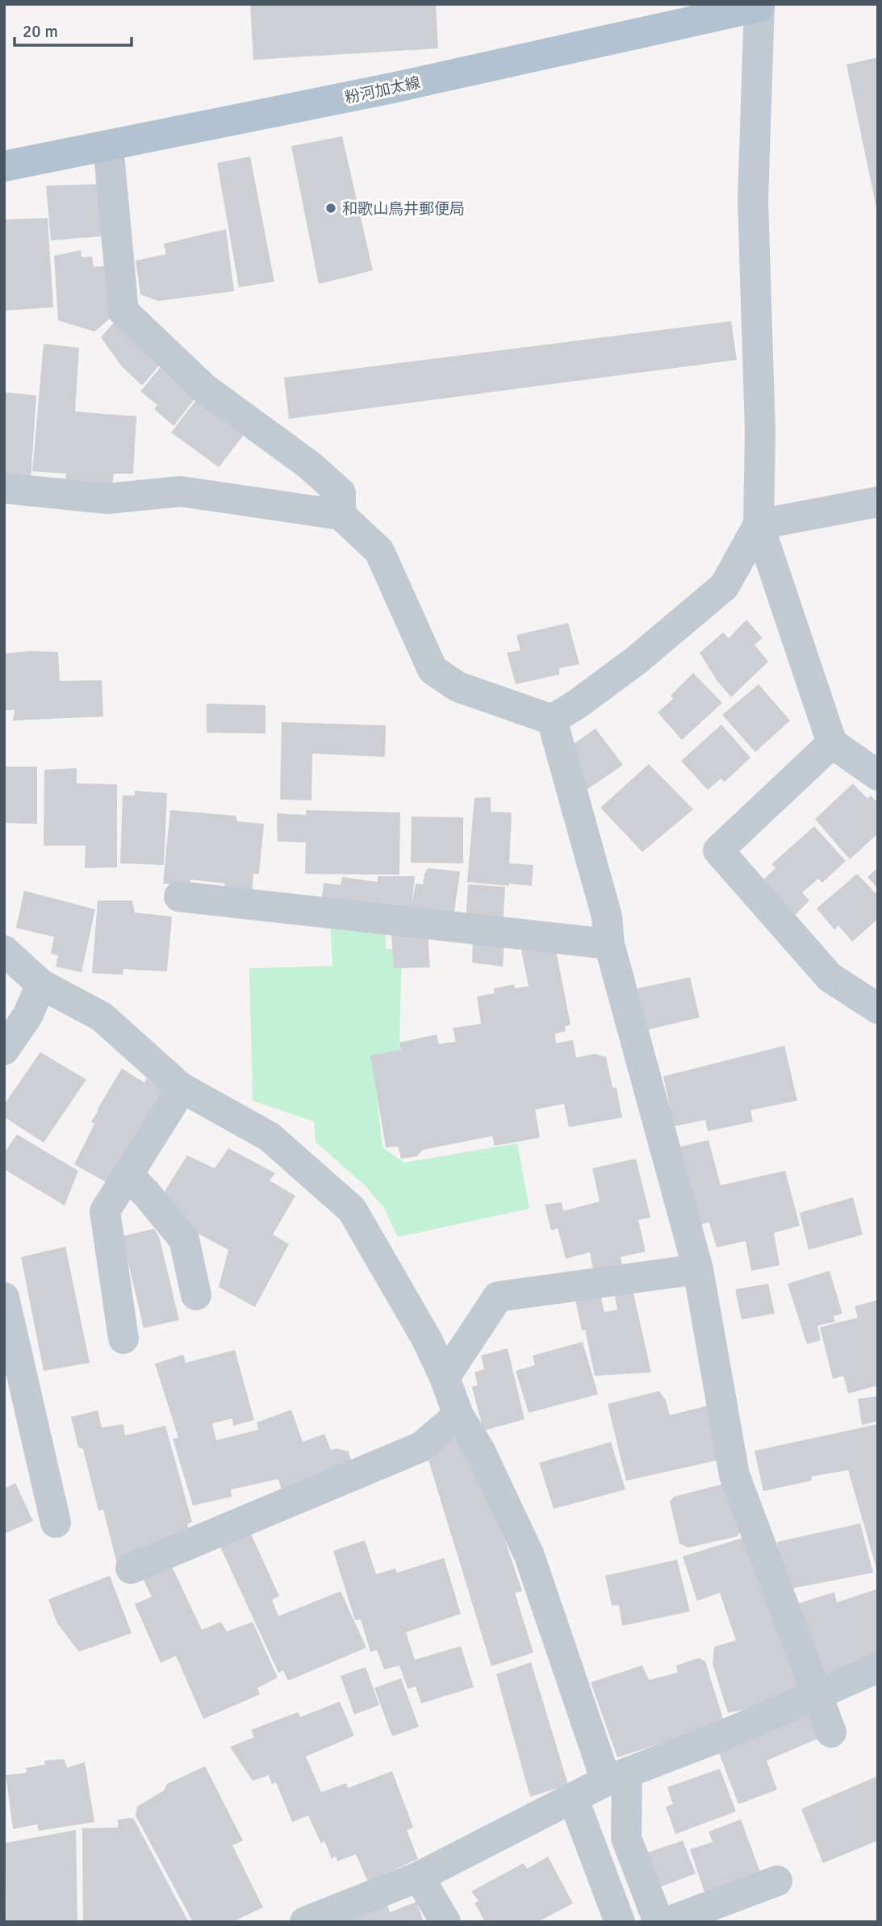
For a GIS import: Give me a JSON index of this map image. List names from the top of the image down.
{
  "streets": {
    "main road": ["粉河加太線"]
  },
  "places": ["和歌山鳥井郵便局"],
  "scale_bar": "20 m"
}
